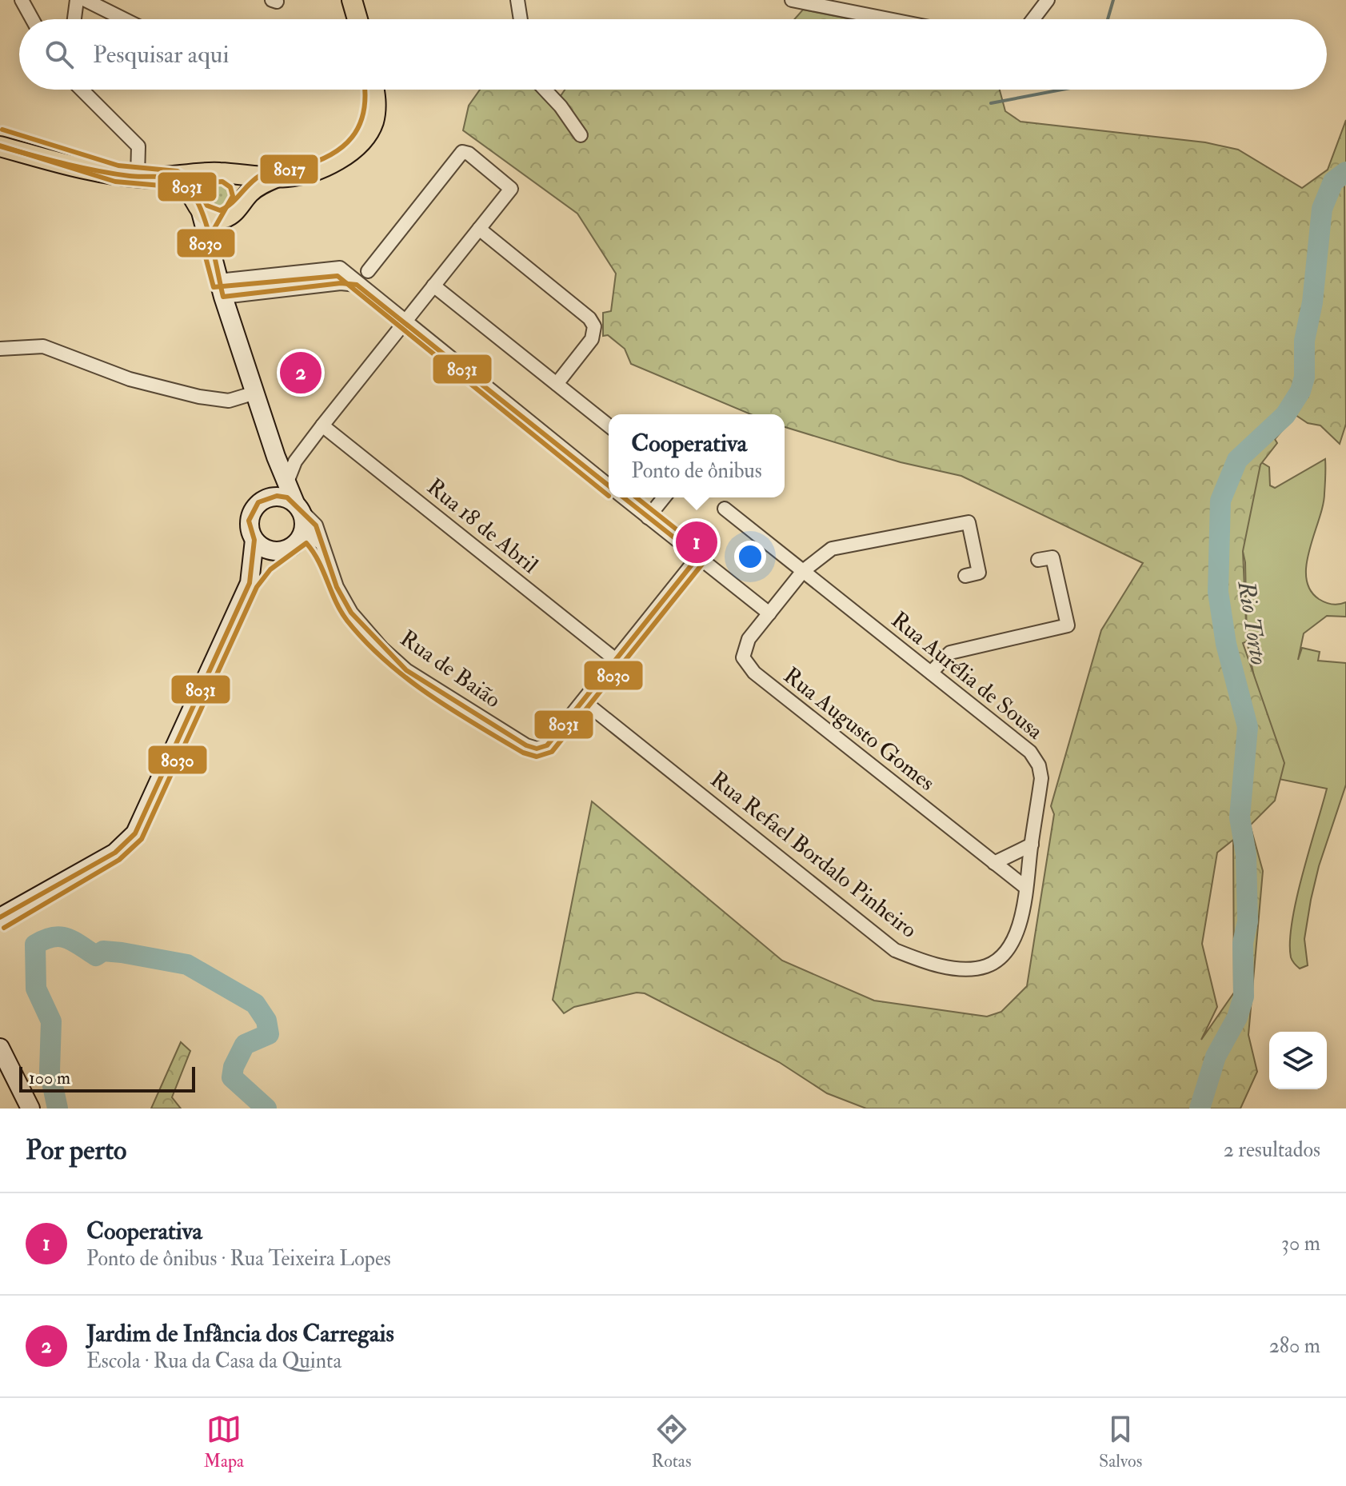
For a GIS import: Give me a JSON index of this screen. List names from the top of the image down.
{
  "streets": {
    "street": [
      "Rua 18 de Abril",
      "Rua de Baião",
      "Rua Aurélia de Sousa",
      "Rua Augusto Gomes",
      "Rua Refael Bordalo Pinheiro"
    ]
  },
  "crossings": [
    ["Rua de Baião", "Rua Refael Bordalo Pinheiro"],
    ["Rua Aurélia de Sousa", "Rua Refael Bordalo Pinheiro"],
    ["Rua Augusto Gomes", "Rua Refael Bordalo Pinheiro"]
  ],
  "water": ["Rio Torto"],
  "lines": ["transit line 8017", "transit line 8030", "transit line 8031"],
  "scale_bar": "100 m",
  "page": {
    "search": "Pesquisar aqui",
    "pins": ["2", "1"],
    "popup": ["Cooperativa", "Ponto de ônibus"],
    "scale": "100 m",
    "heading": ["Por perto", "2 resultados"],
    "list": [
      {
        "mark": "1",
        "name": "Cooperativa",
        "note": "Ponto de ônibus · Rua Teixeira Lopes",
        "value": "30 m"
      },
      {
        "mark": "2",
        "name": "Jardim de Infância dos Carregais",
        "note": "Escola · Rua da Casa da Quinta",
        "value": "280 m"
      }
    ],
    "nav": ["Mapa", "Rotas", "Salvos"]
  }
}
